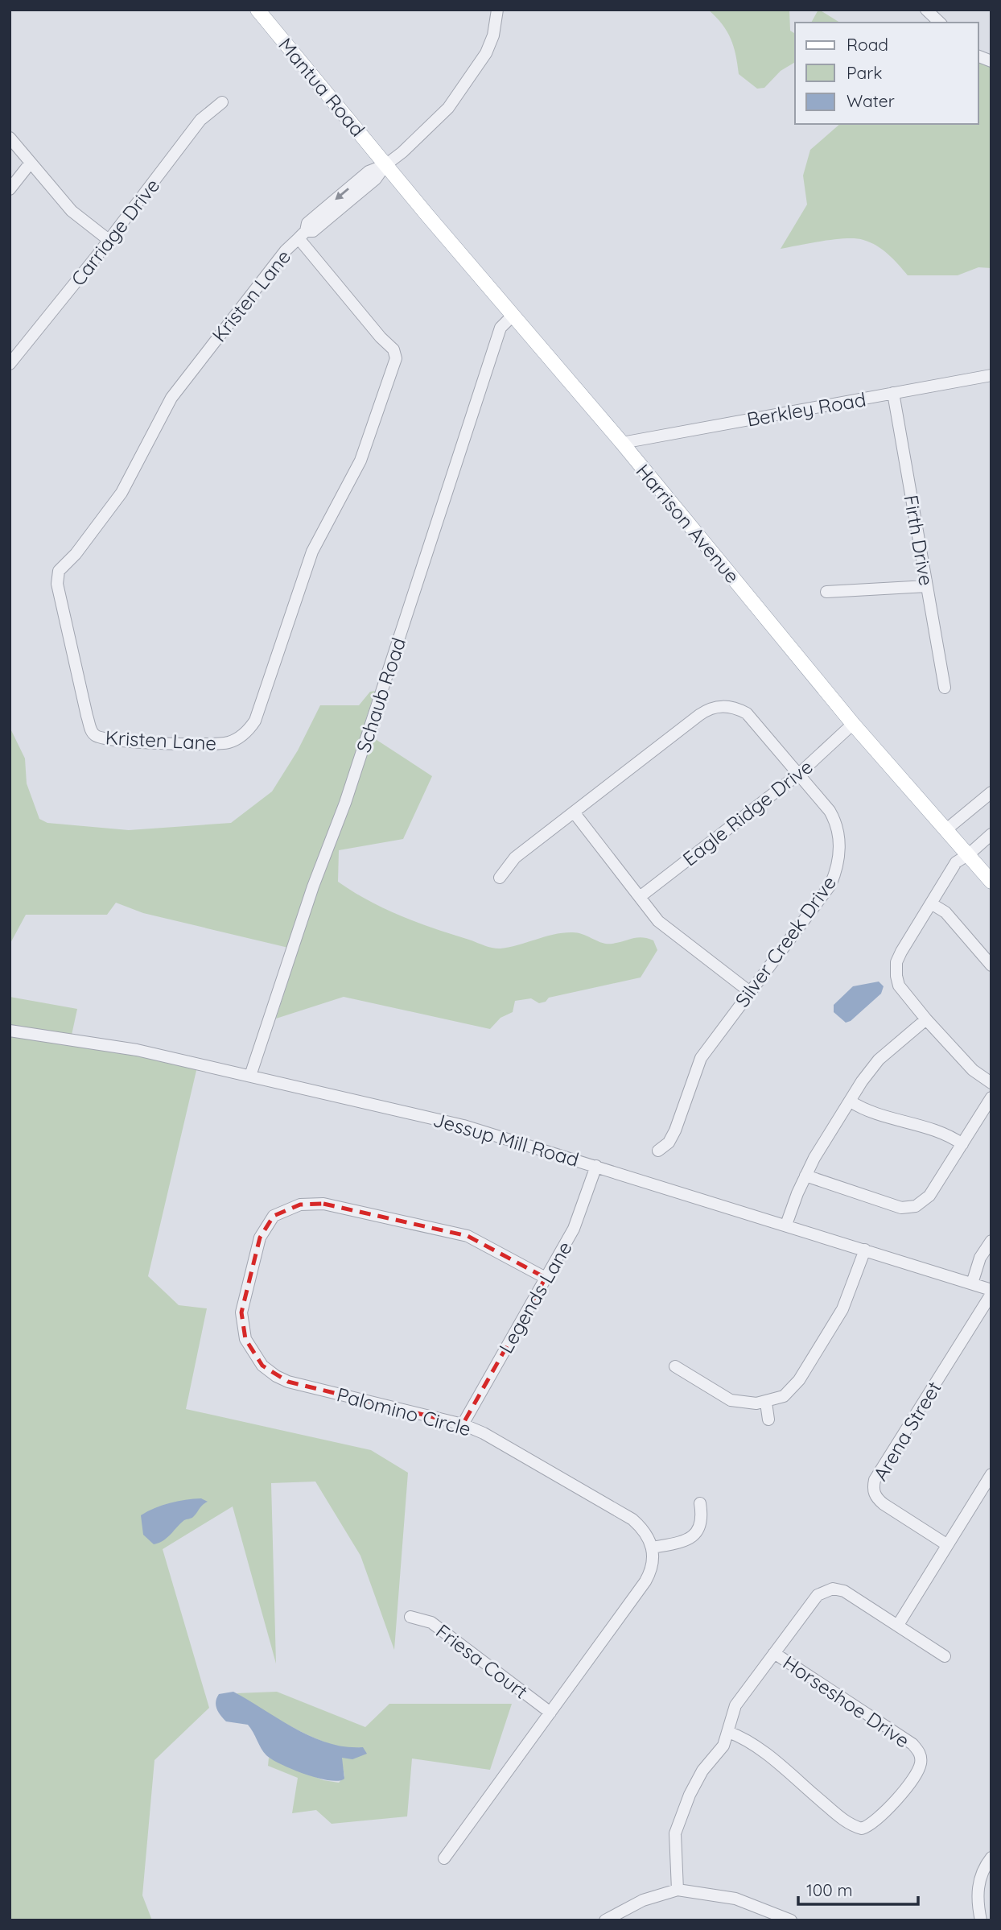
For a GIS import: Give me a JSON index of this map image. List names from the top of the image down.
{
  "streets": {
    "main road": ["Mantua Road", "Harrison Avenue"],
    "street": [
      "Carriage Drive",
      "Kristen Lane",
      "Berkley Road",
      "Firth Drive",
      "Schaub Road",
      "Eagle Ridge Drive",
      "Silver Creek Drive",
      "Jessup Mill Road",
      "Legends Lane",
      "Palomino Circle",
      "Arena Street",
      "Friesa Court",
      "Horseshoe Drive"
    ]
  },
  "crossings": [
    ["Mantua Road", "Kristen Lane"],
    ["Mantua Road", "Harrison Avenue"],
    ["Kristen Lane", "Harrison Avenue"],
    ["Berkley Road", "Harrison Avenue"],
    ["Berkley Road", "Firth Drive"],
    ["Harrison Avenue", "Schaub Road"],
    ["Harrison Avenue", "Eagle Ridge Drive"],
    ["Schaub Road", "Jessup Mill Road"],
    ["Eagle Ridge Drive", "Silver Creek Drive"],
    ["Jessup Mill Road", "Legends Lane"],
    ["Jessup Mill Road", "Arena Street"],
    ["Legends Lane", "Palomino Circle"]
  ],
  "legend": ["Road", "Park", "Water"],
  "scale_bar": "100 m"
}
